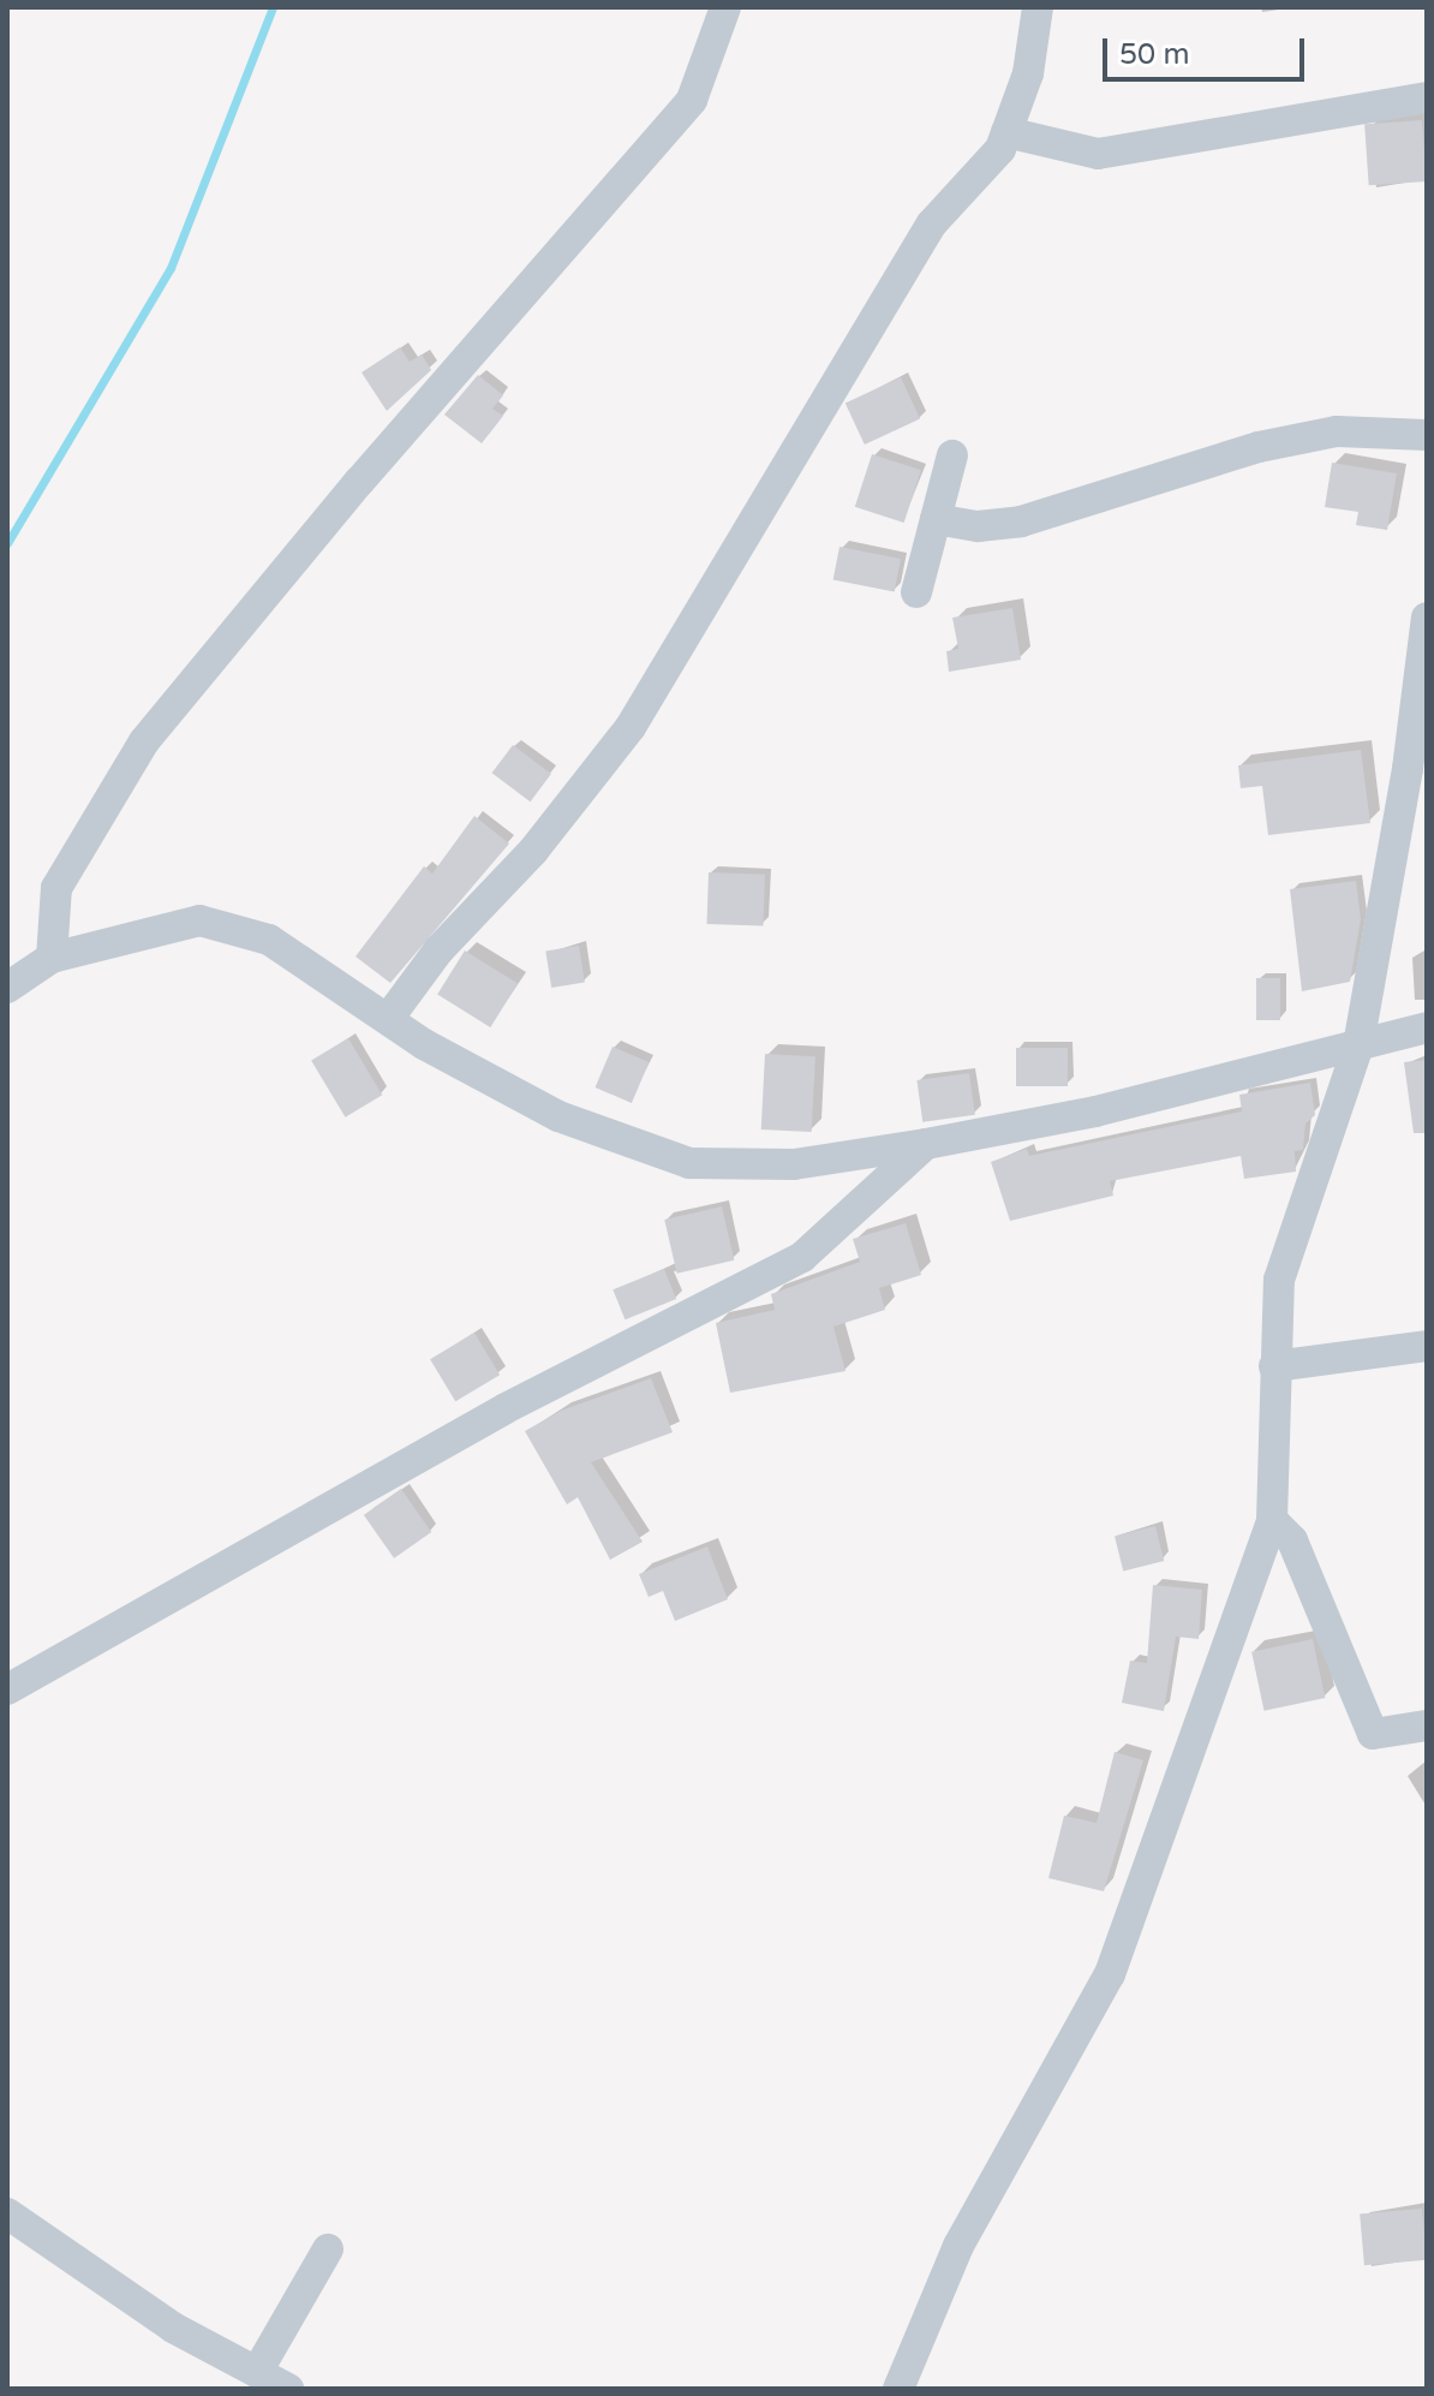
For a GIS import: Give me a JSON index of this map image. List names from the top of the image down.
{
  "scale_bar": "50 m"
}
